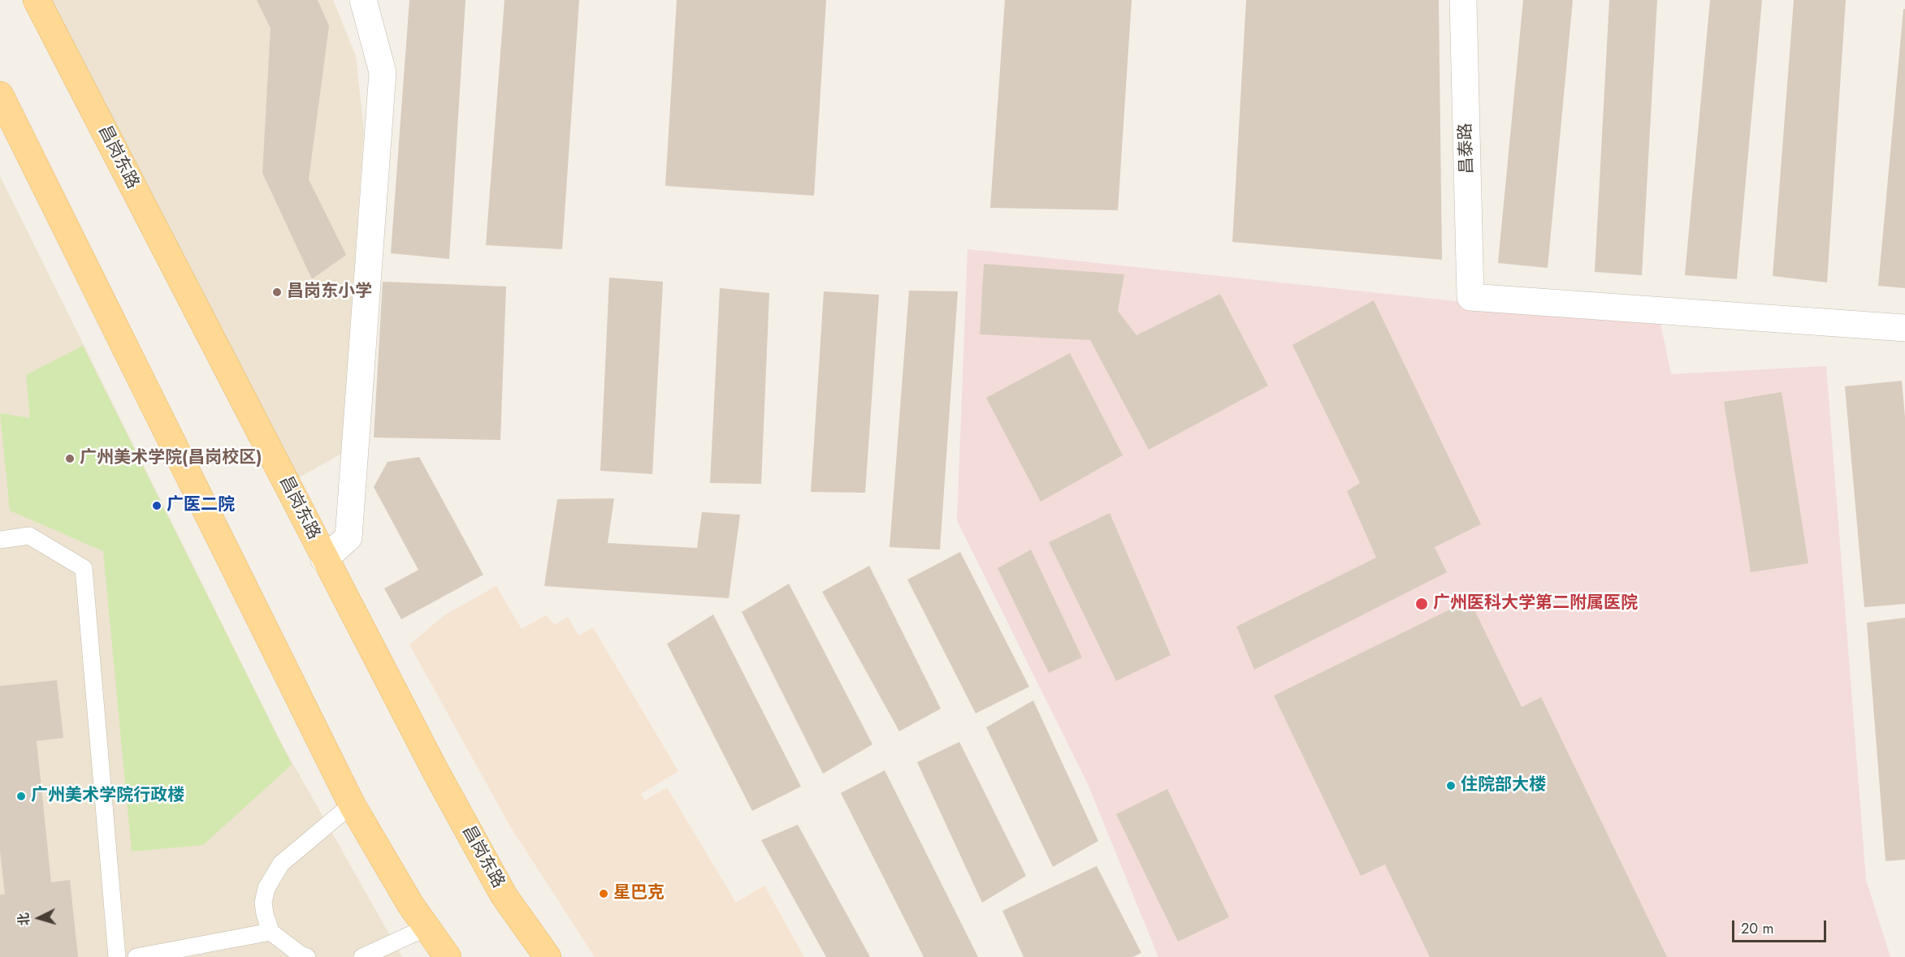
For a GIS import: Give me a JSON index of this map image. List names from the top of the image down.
{
  "streets": {
    "main road": ["昌岗东路"],
    "street": ["昌泰路"]
  },
  "places": [
    "昌岗东小学",
    "广州美术学院(昌岗校区)",
    "广医二院",
    "广州医科大学第二附属医院",
    "住院部大楼",
    "广州美术学院行政楼",
    "星巴克"
  ],
  "scale_bar": "20 m",
  "north": "left"
}
